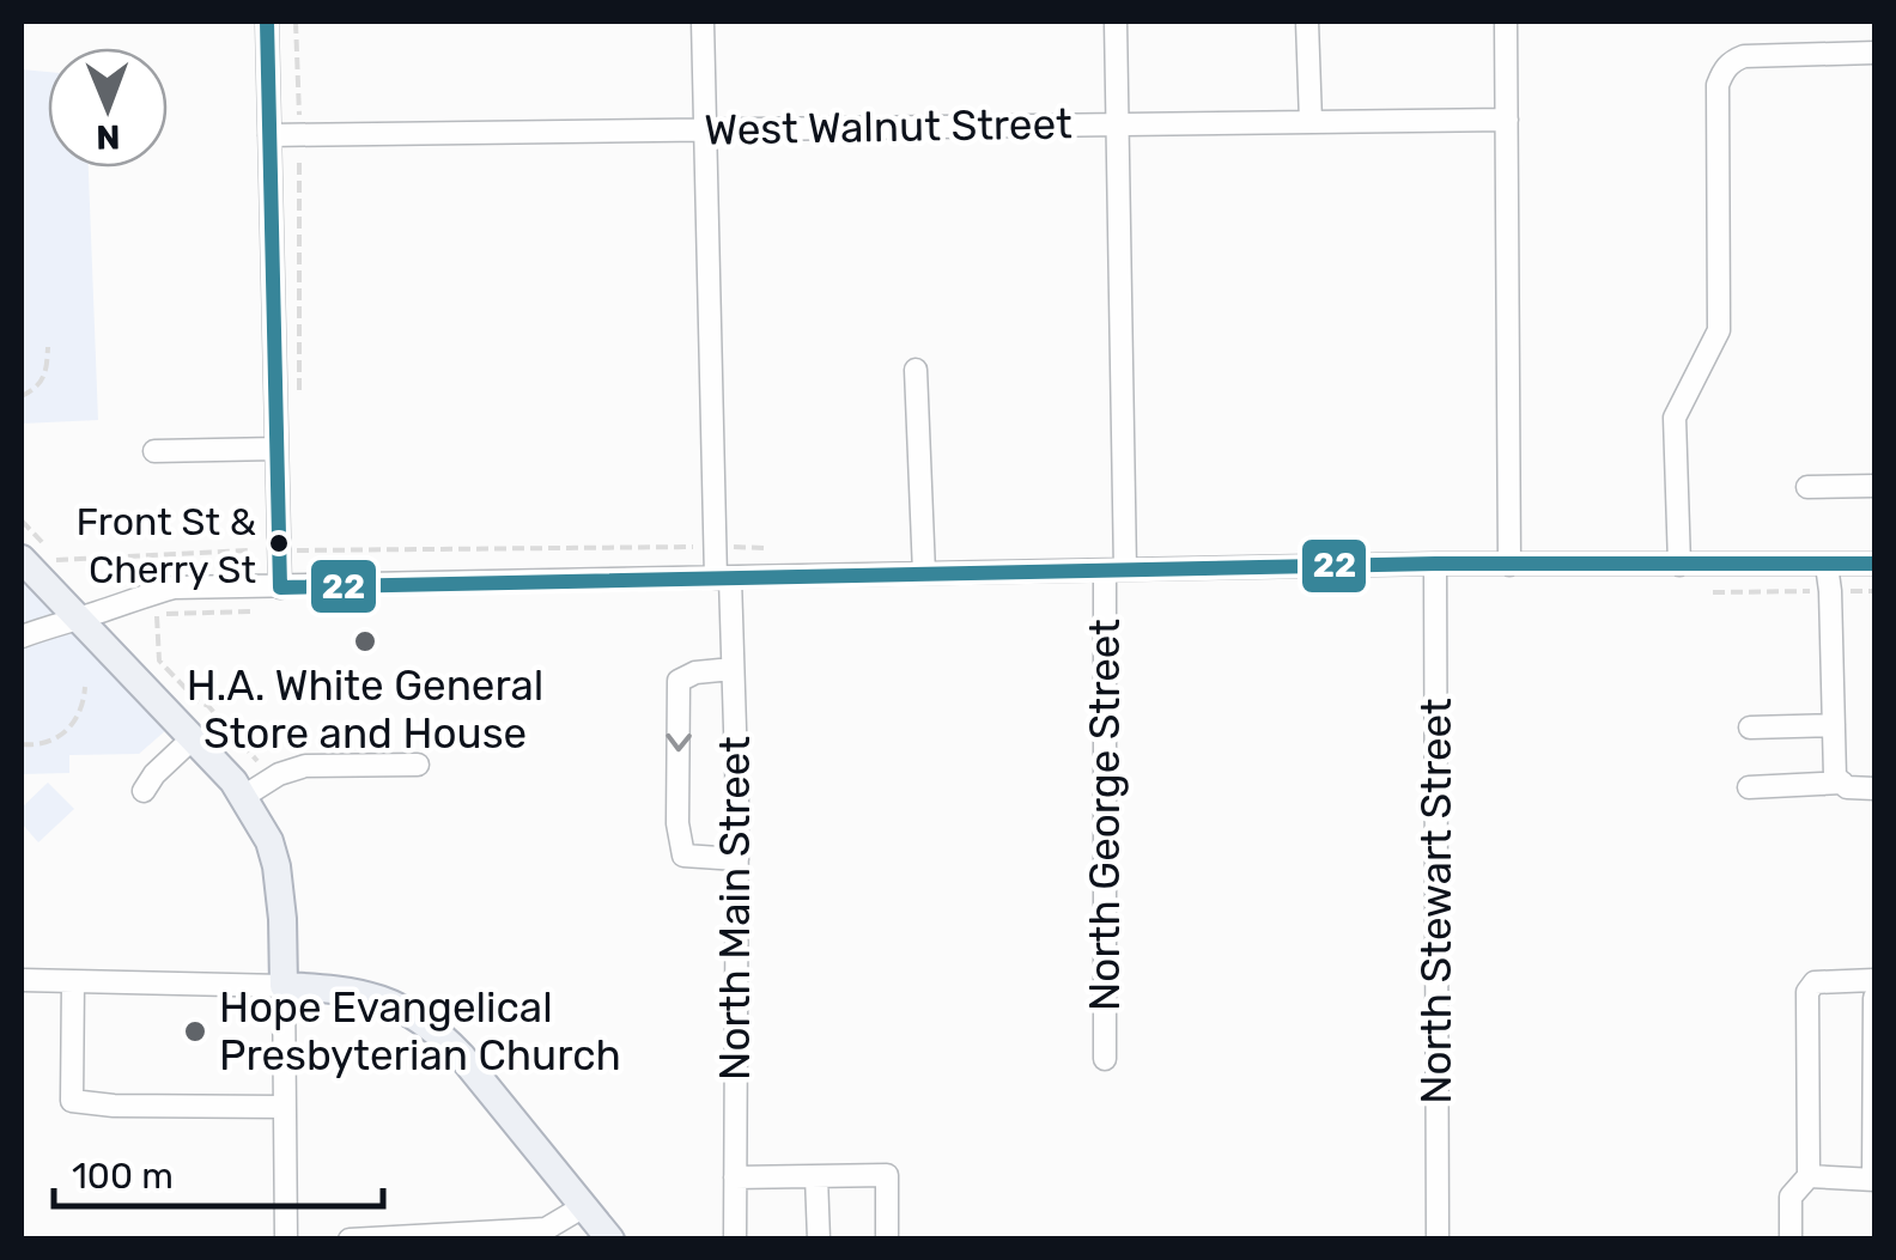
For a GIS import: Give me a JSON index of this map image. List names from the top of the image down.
{
  "streets": {
    "street": [
      "West Walnut Street",
      "North George Street",
      "North Stewart Street",
      "North Main Street"
    ]
  },
  "crossings": [
    ["West Walnut Street", "North George Street"],
    ["West Walnut Street", "North Main Street"]
  ],
  "places": ["Front St & Cherry St", "H.A. White General Store and House", "Hope Evangelical Presbyterian Church"],
  "lines": ["transit line 22"],
  "scale_bar": "100 m",
  "north": "bottom"
}
